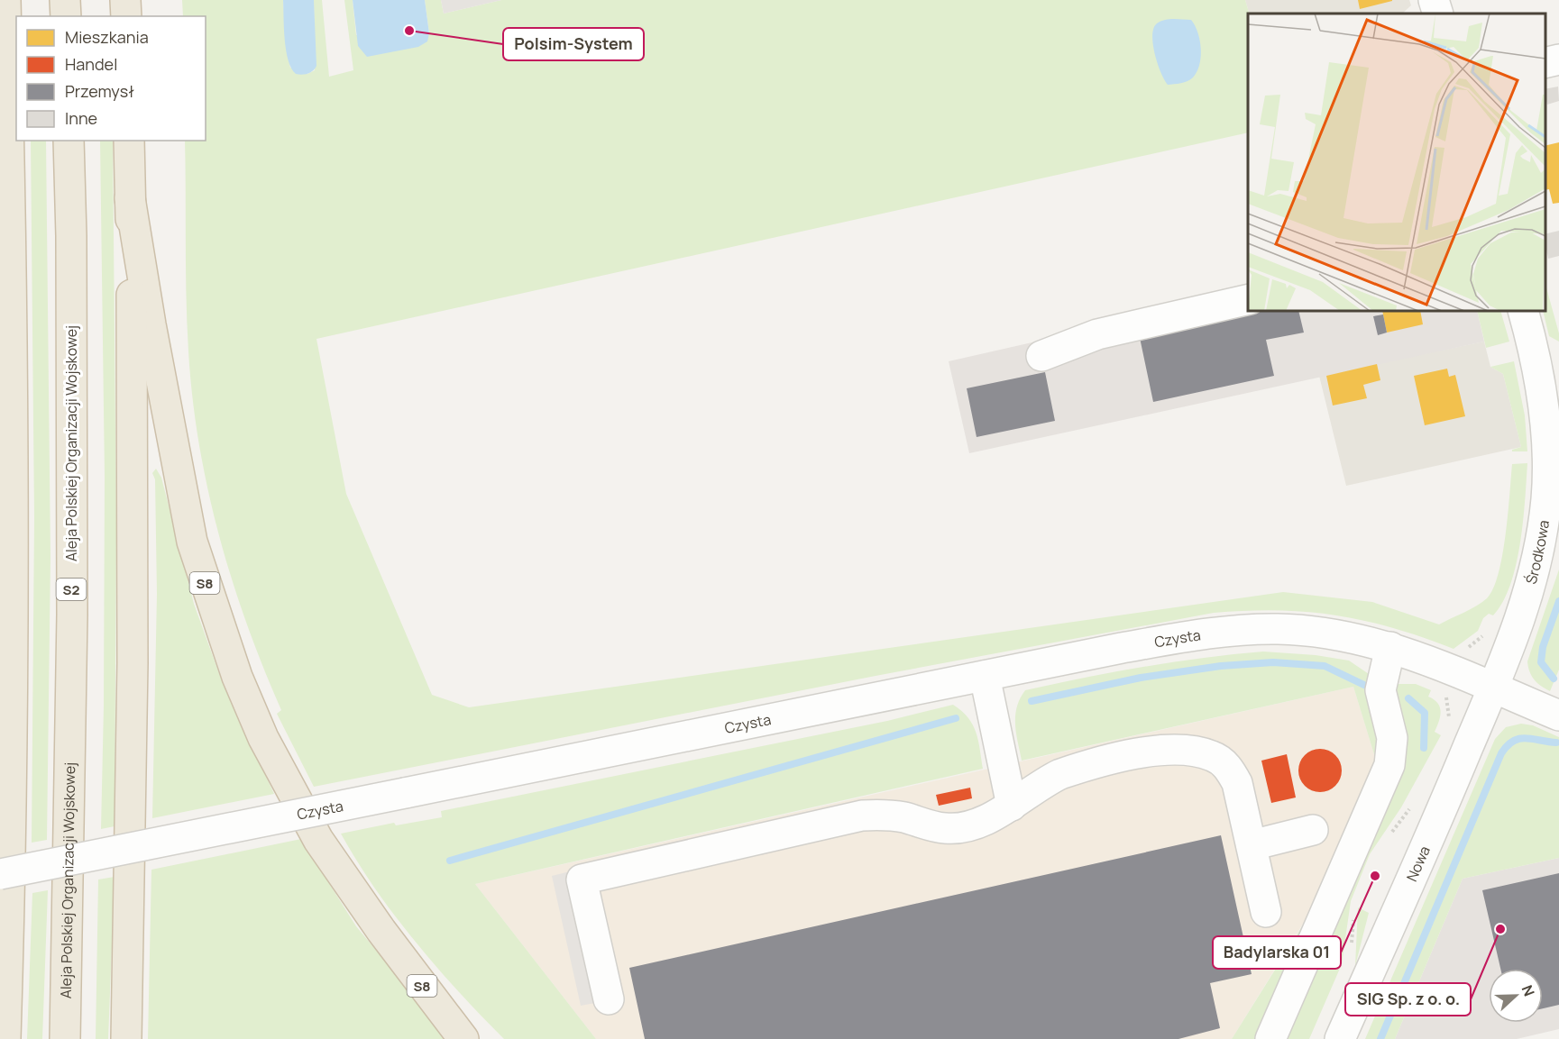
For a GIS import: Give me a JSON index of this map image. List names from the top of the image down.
{
  "streets": {
    "highway": ["Aleja Polskiej Organizacji Wojskowej", "S8", "S2"],
    "street": ["Środkowa", "Czysta", "Nowa"]
  },
  "crossings": [
    ["Środkowa", "Czysta"],
    ["Środkowa", "Nowa"],
    ["Czysta", "Nowa"]
  ],
  "places": ["Polsim-System", "Badylarska 01", "SIG Sp. z o. o."],
  "legend": [
    "Mieszkania",
    "Handel",
    "Przemysł",
    "Inne"
  ],
  "north": "right"
}
